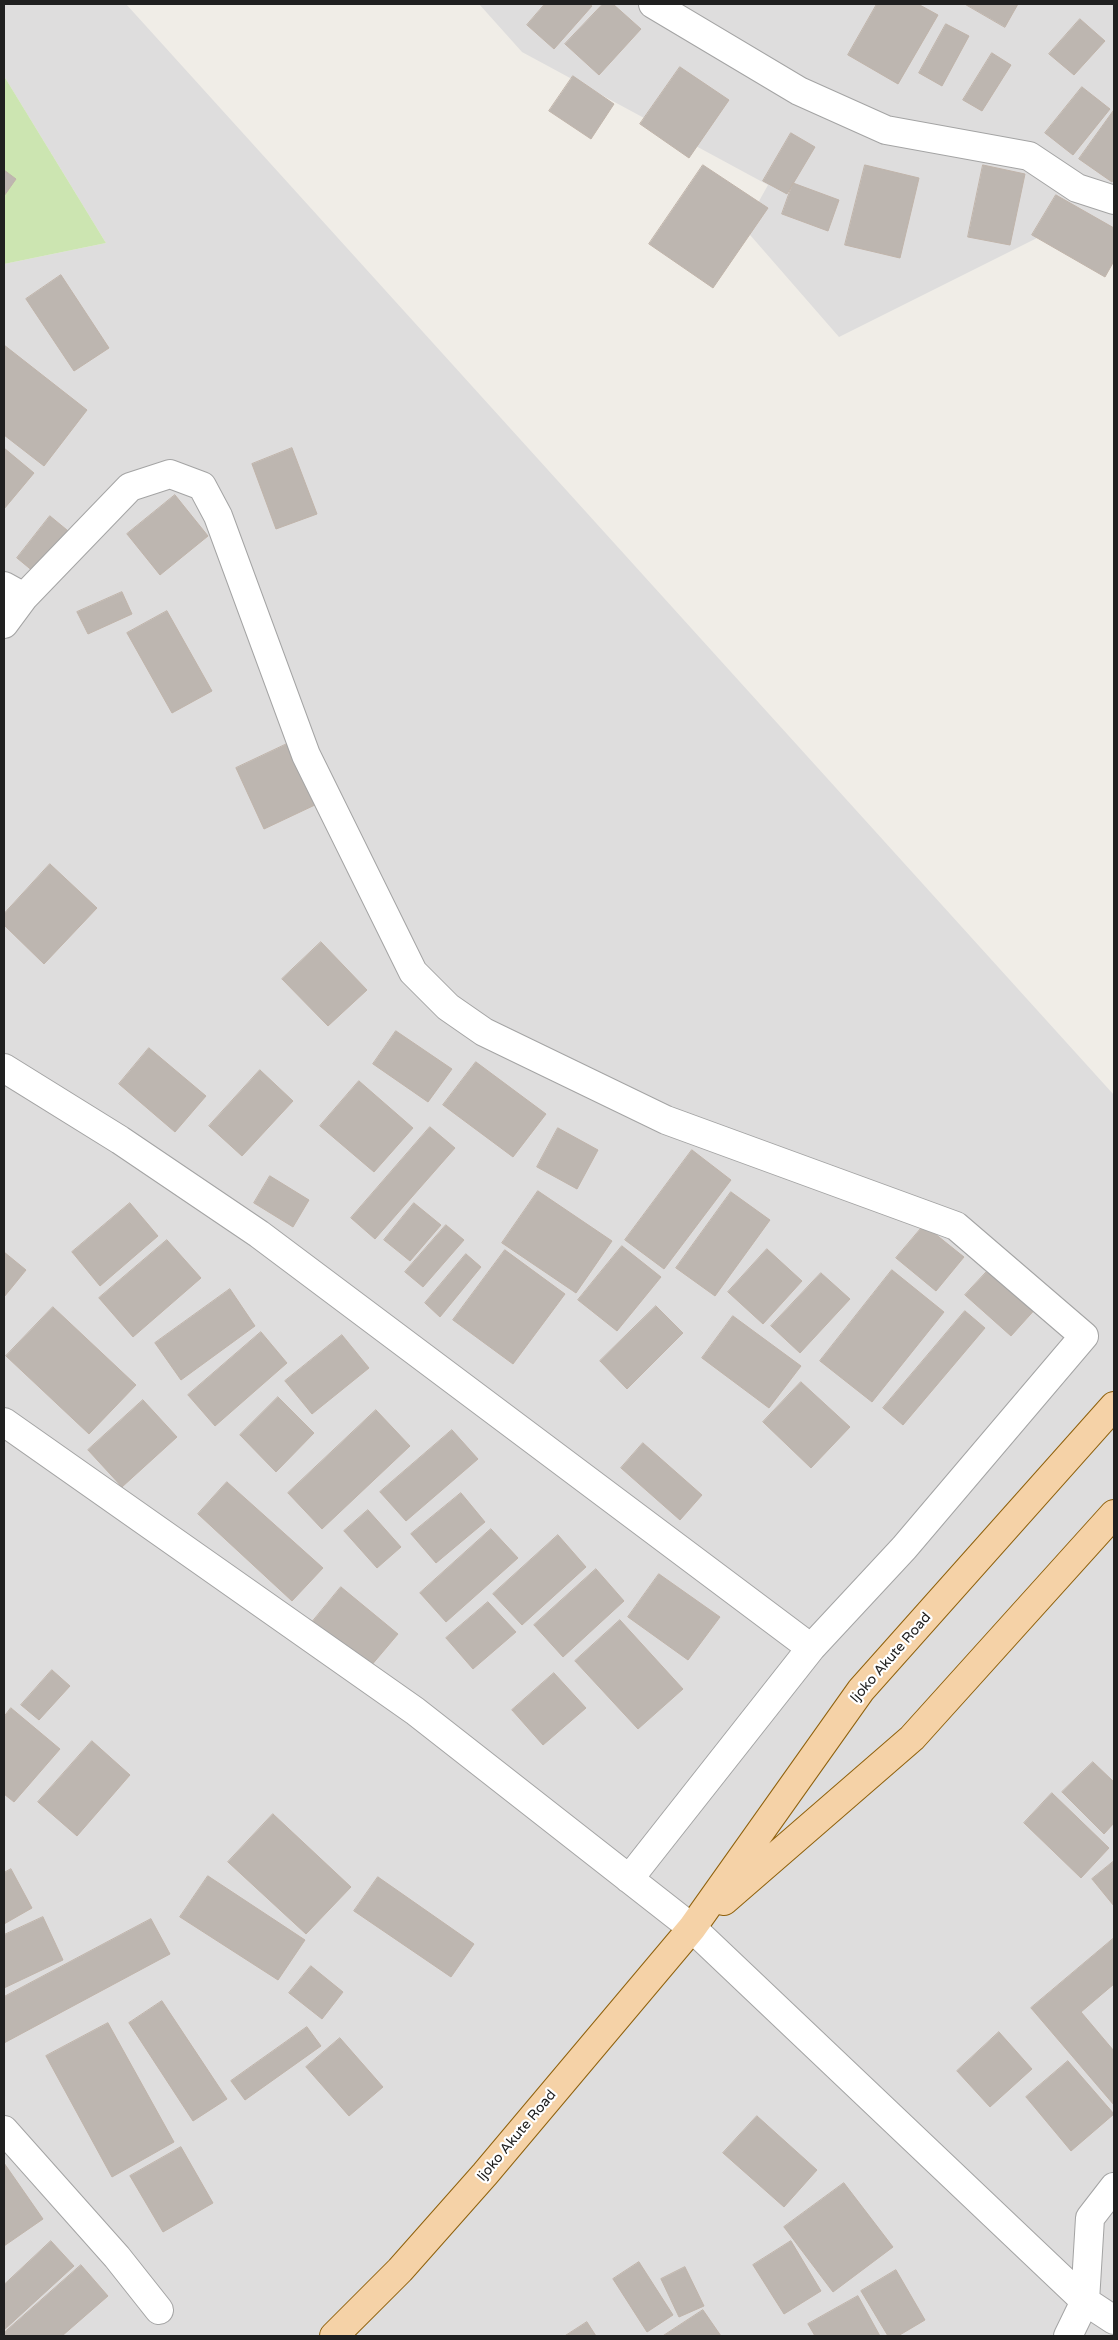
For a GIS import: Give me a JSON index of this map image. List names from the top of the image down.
{
  "streets": {
    "main road": ["Ijoko Akute Road"]
  }
}
